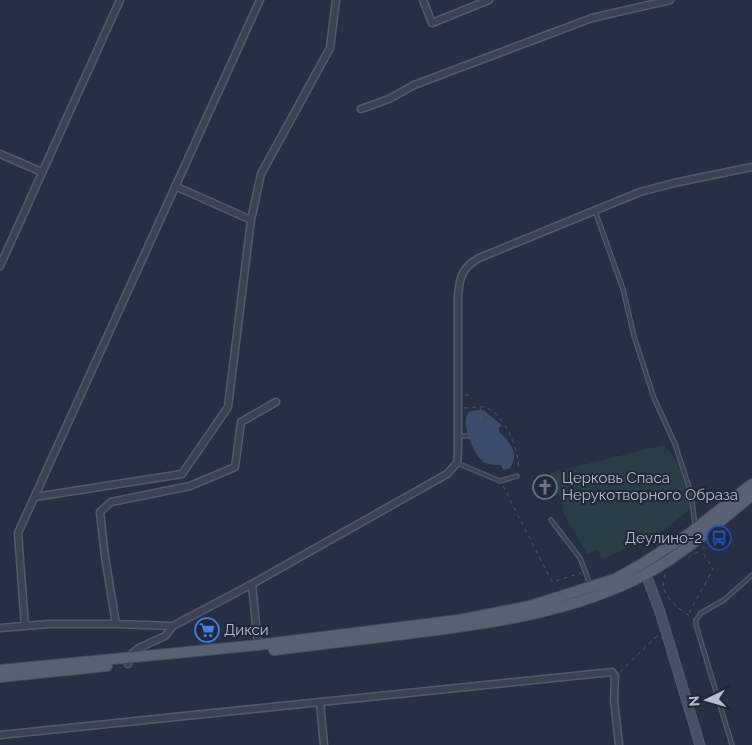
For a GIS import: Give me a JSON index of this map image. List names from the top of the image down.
{
  "places": {
    "church": ["Церковь Спаса Нерукотворного Образа"],
    "bus stop": ["Деулино-2"],
    "supermarket": ["Дикси"]
  },
  "north": "left"
}
